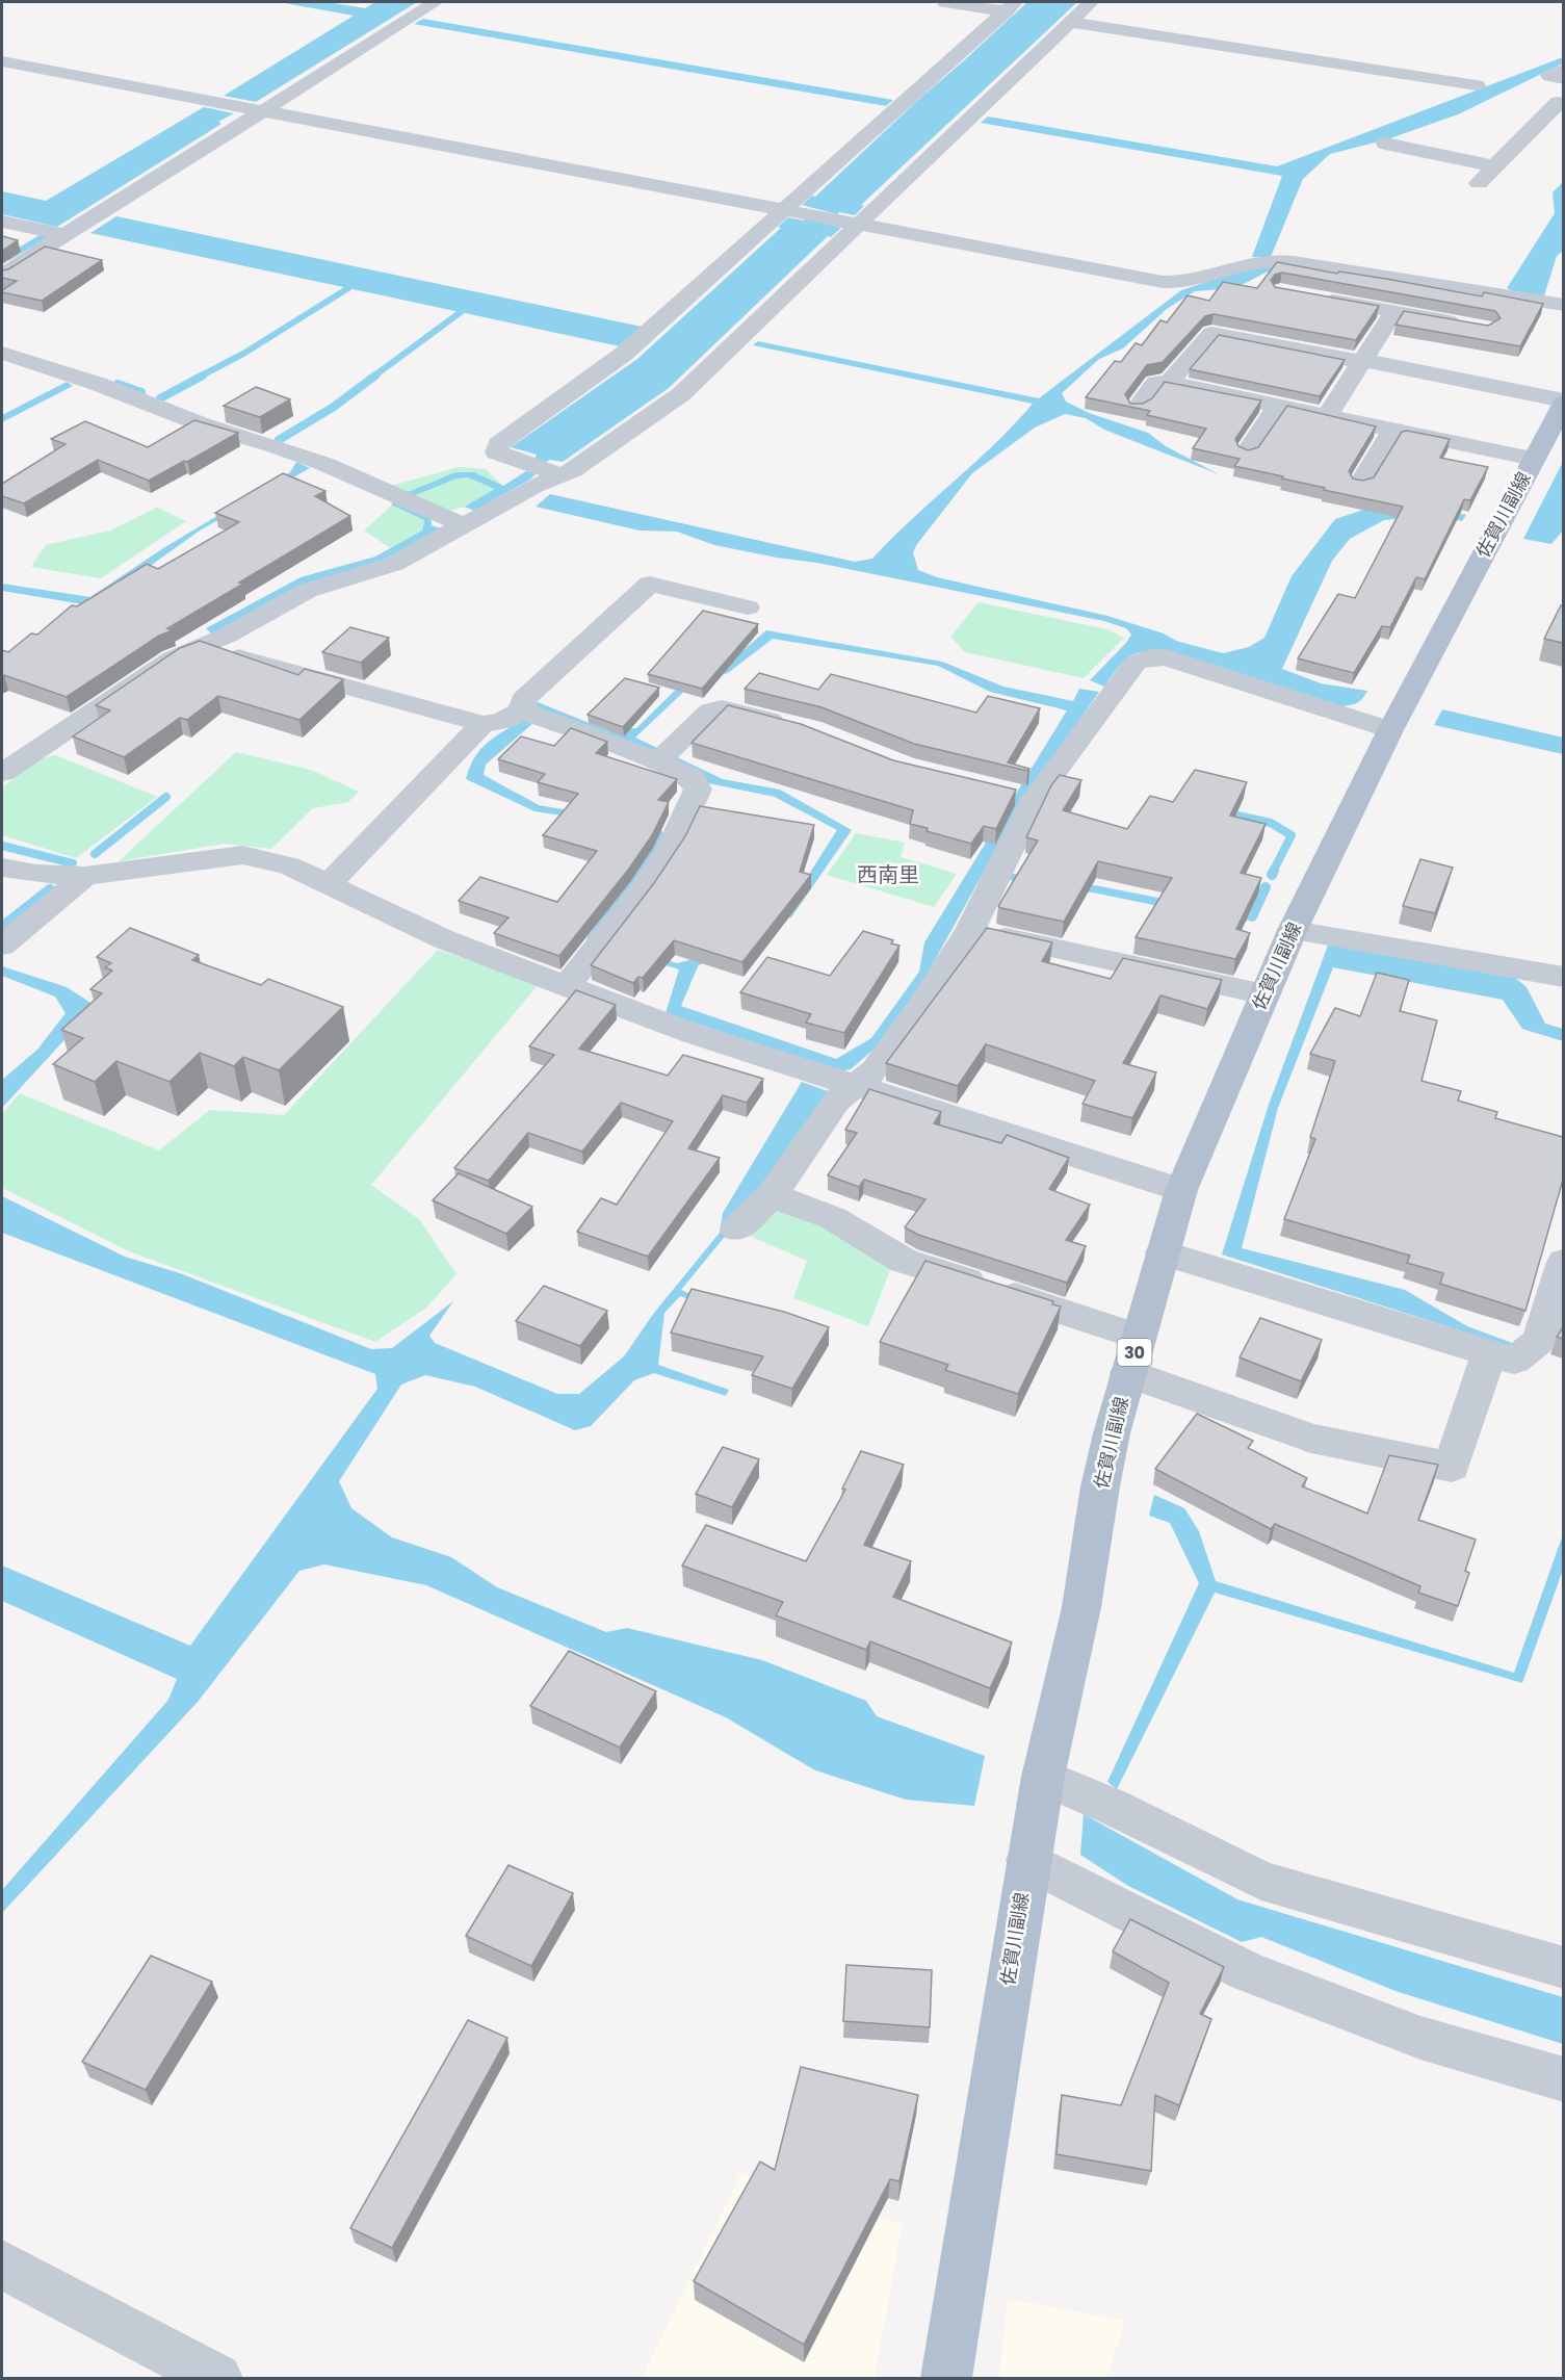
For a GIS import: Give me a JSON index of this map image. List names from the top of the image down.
{
  "streets": {
    "main road": ["佐賀川副線", "30"]
  },
  "districts": ["西南里"]
}
